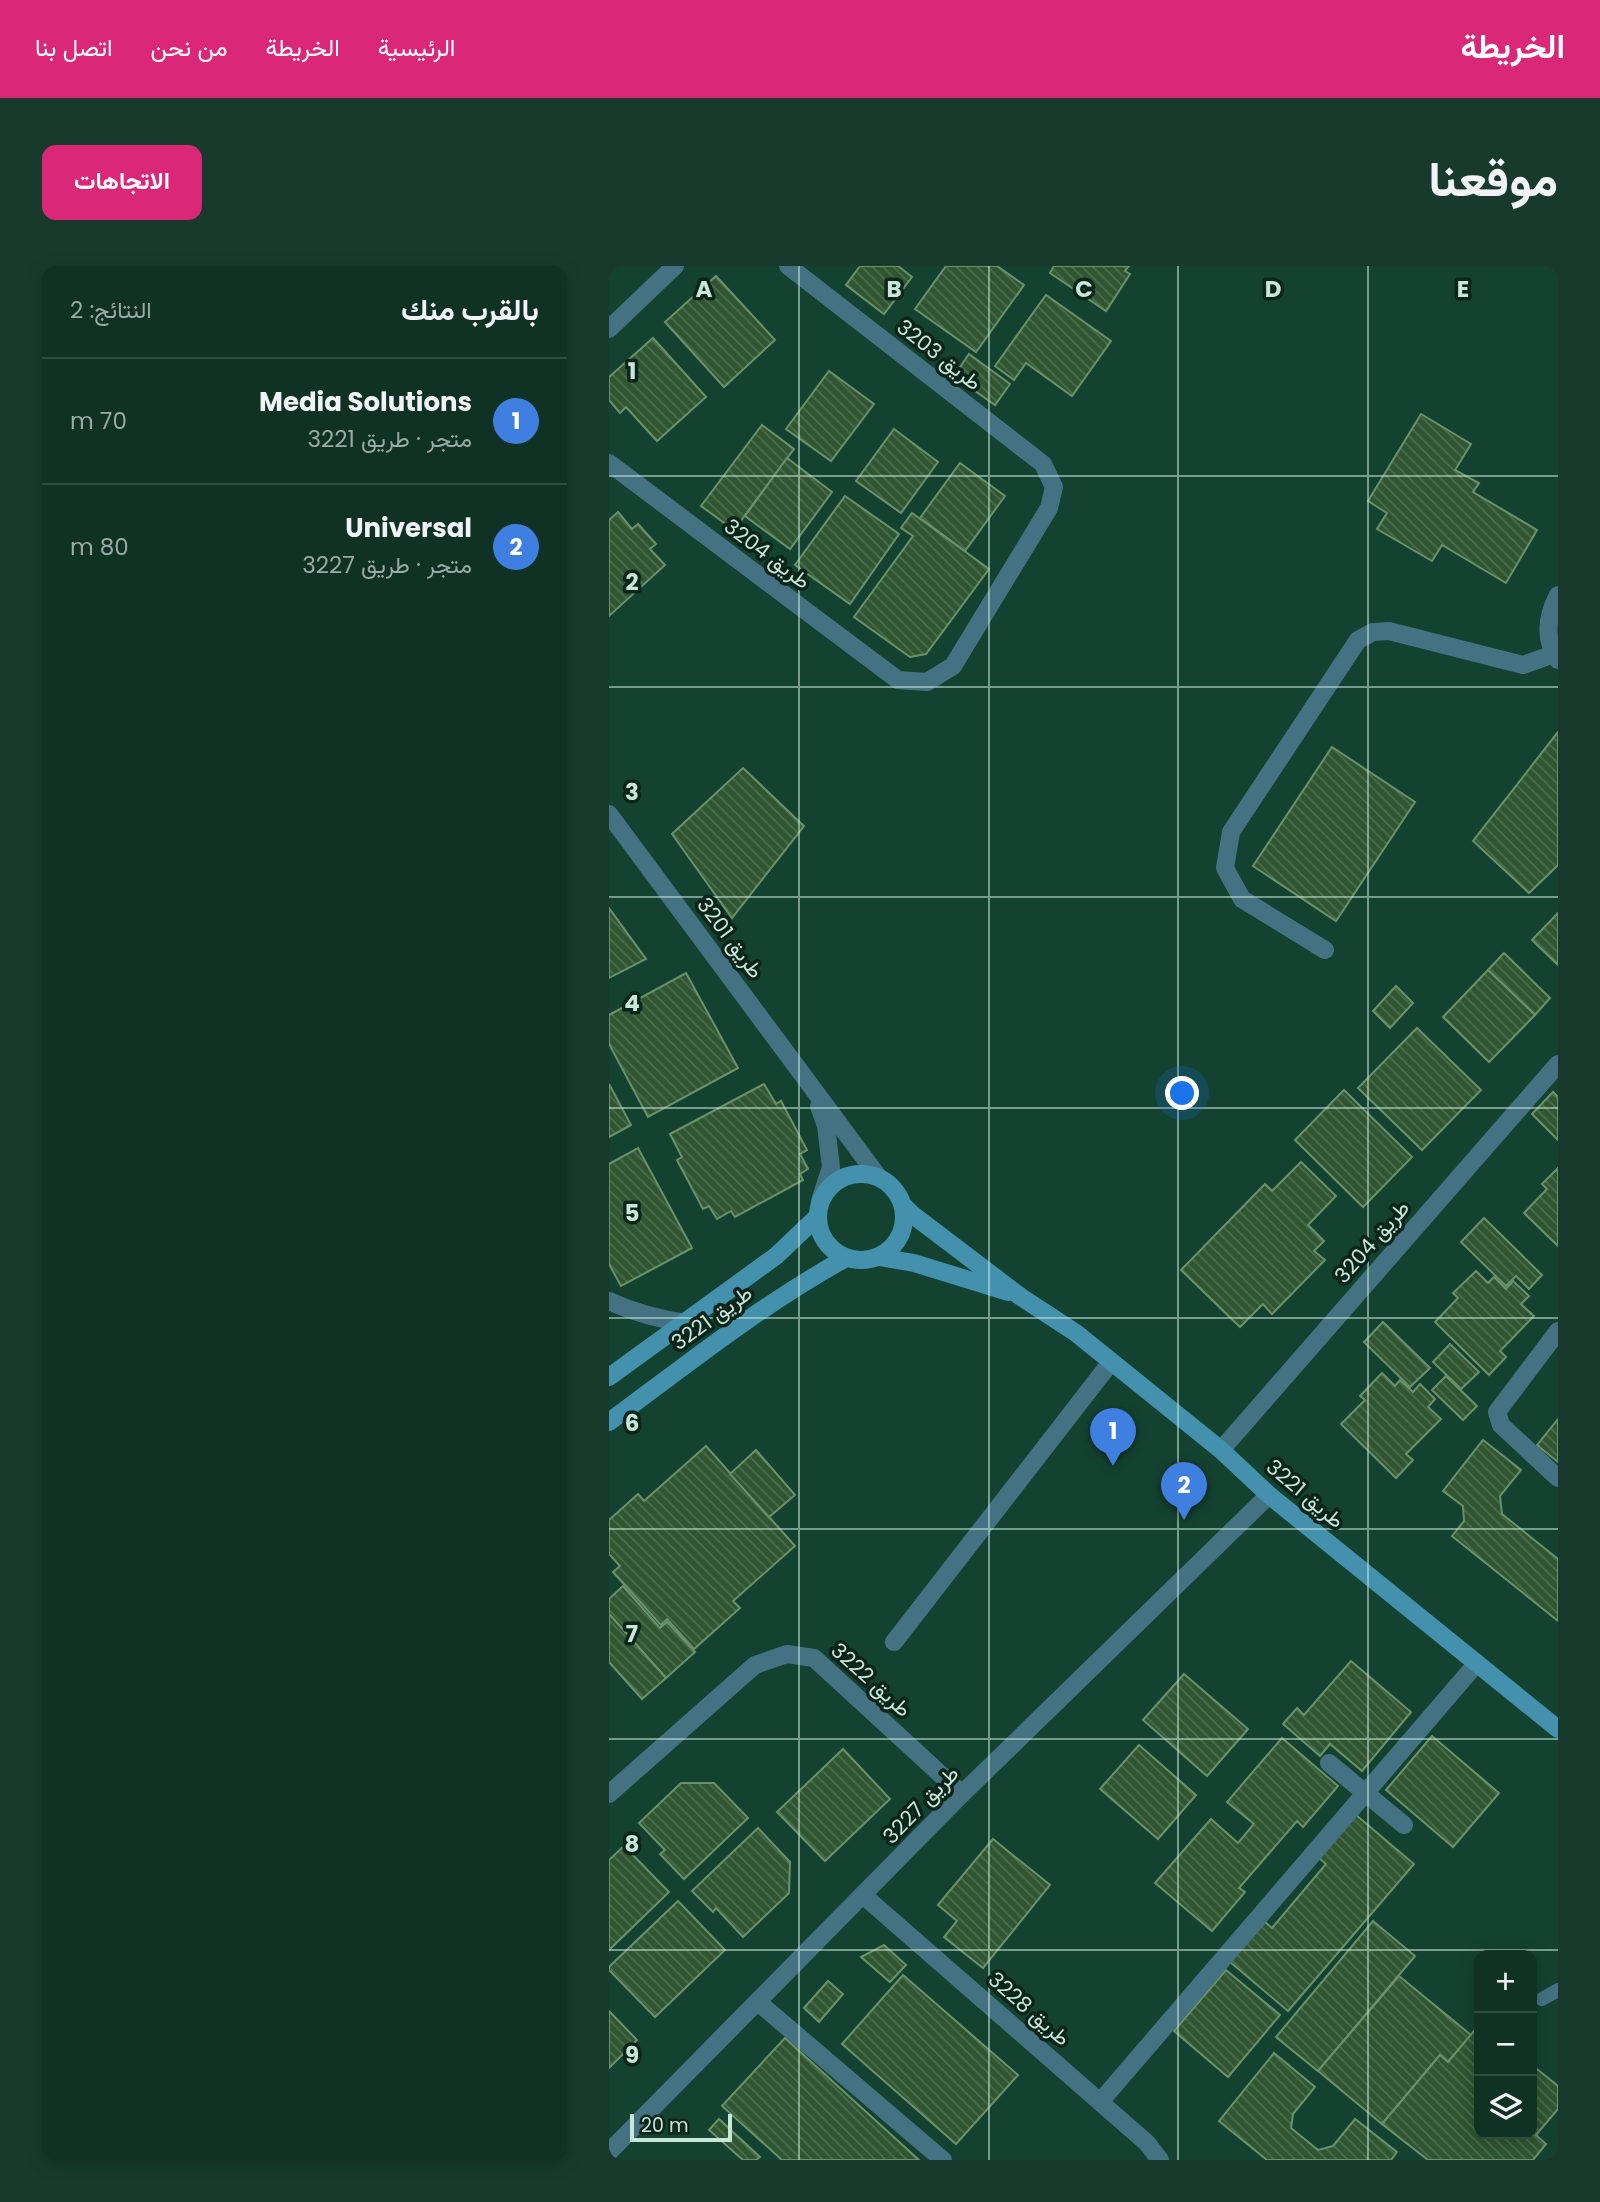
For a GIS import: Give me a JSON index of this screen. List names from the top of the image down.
{
  "streets": {
    "street": [
      "طريق 3203",
      "طريق 3204",
      "طريق 3201",
      "طريق 3221",
      "طريق 3222",
      "طريق 3227",
      "طريق 3228"
    ]
  },
  "crossings": [
    ["طريق 3203", "طريق 3204"],
    ["طريق 3204", "طريق 3221"],
    ["طريق 3201", "طريق 3221"],
    ["طريق 3221", "طريق 3227"],
    ["طريق 3222", "طريق 3227"],
    ["طريق 3227", "طريق 3228"]
  ],
  "scale_bar": "20 m",
  "page": {
    "header": "الخريطة",
    "nav": [
      "الرئيسية",
      "الخريطة",
      "من نحن",
      "اتصل بنا"
    ],
    "title": "موقعنا",
    "buttons": "الاتجاهات",
    "heading": ["بالقرب منك", "النتائج: 2"],
    "list": [
      {
        "mark": "1",
        "name": "Media Solutions",
        "note": "متجر · طريق 3221",
        "value": "70 m"
      },
      {
        "mark": "2",
        "name": "Universal",
        "note": "متجر · طريق 3227",
        "value": "80 m"
      }
    ],
    "pins": ["1", "2"],
    "map_buttons": ["+", "−"],
    "scale": "20 m"
  },
  "grid": {
    "columns": [
      "A",
      "B",
      "C",
      "D",
      "E"
    ],
    "rows": [
      "1",
      "2",
      "3",
      "4",
      "5",
      "6",
      "7",
      "8",
      "9"
    ]
  }
}
